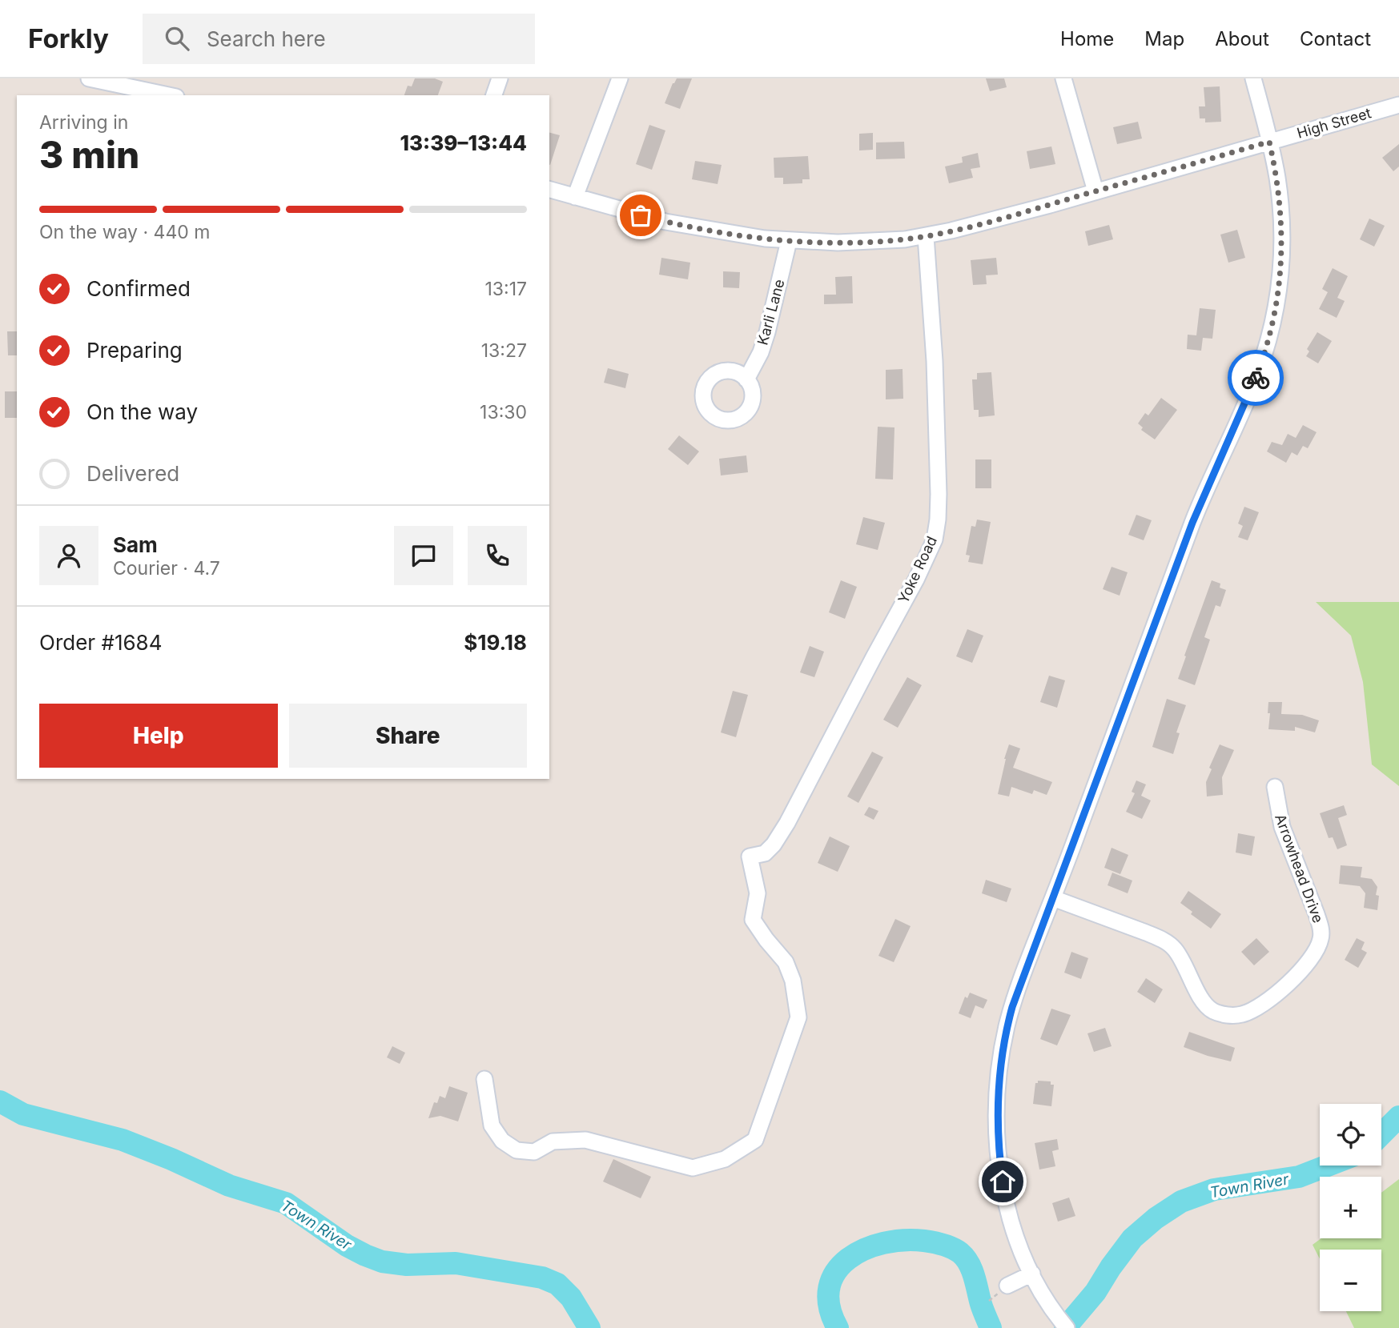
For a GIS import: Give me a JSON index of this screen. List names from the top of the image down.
{
  "streets": {
    "street": [
      "High Street",
      "Karli Lane",
      "Yoke Road",
      "Arrowhead Drive"
    ]
  },
  "crossings": [
    ["High Street", "Karli Lane"],
    ["High Street", "Yoke Road"]
  ],
  "water": ["Town River"],
  "page": {
    "header": "Forkly",
    "search": "Search here",
    "nav": [
      "Home",
      "Map",
      "About",
      "Contact"
    ],
    "heading": ["3 min", "Arriving in", "13:39–13:44"],
    "panel": [
      "Sam",
      "Courier · 4.7",
      "Order #1684",
      "$19.18"
    ],
    "bar": "On the way · 440 m",
    "list": [
      ["Confirmed", "13:17"],
      ["Preparing", "13:27"],
      ["On the way", "13:30"],
      "Delivered"
    ],
    "buttons": ["Help", "Share"],
    "map_buttons": ["+", "−"]
  }
}
